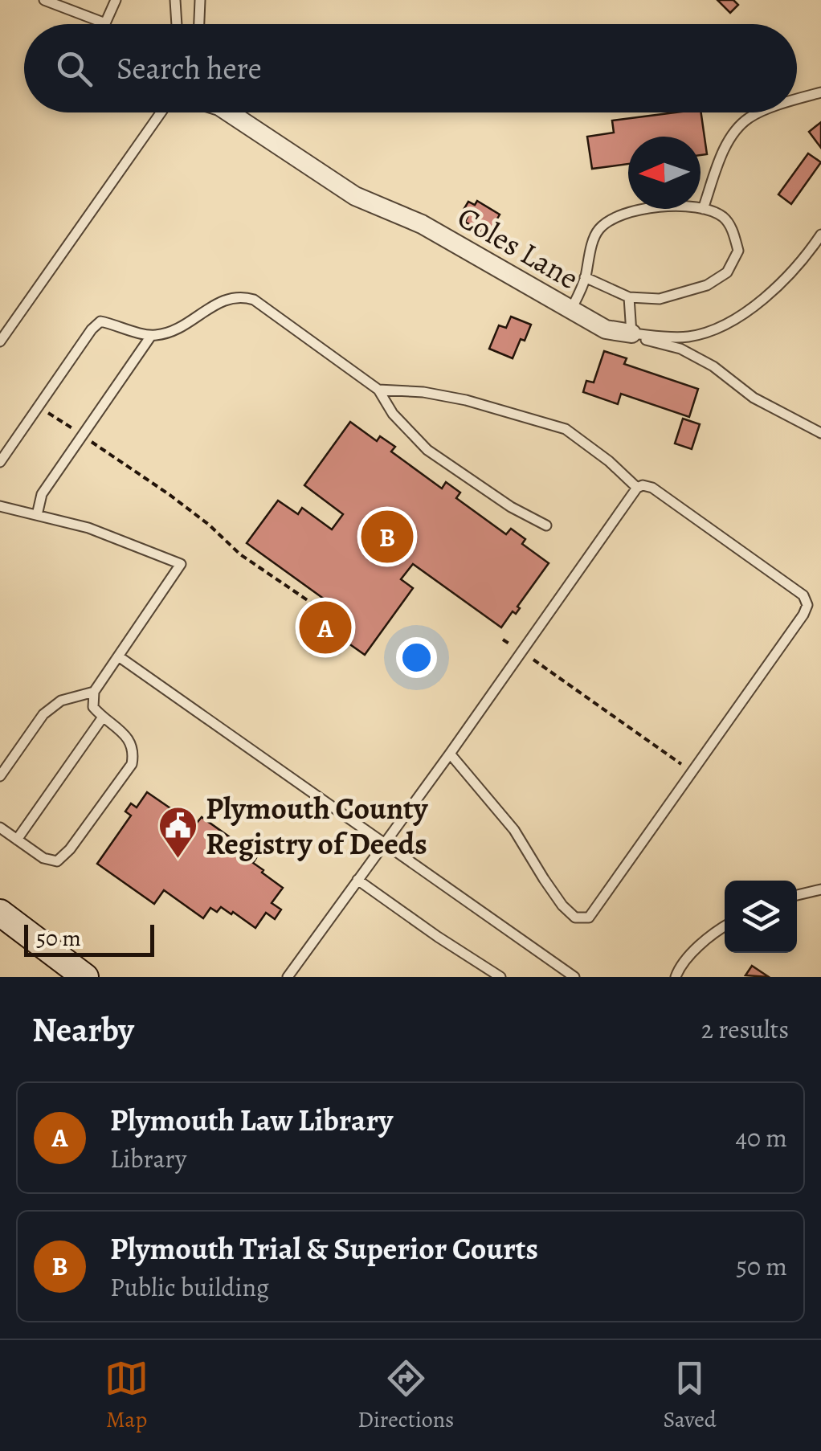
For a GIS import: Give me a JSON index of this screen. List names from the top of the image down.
{
  "streets": {
    "street": ["Coles Lane"]
  },
  "places": {
    "public building": ["Plymouth County Registry of Deeds"]
  },
  "scale_bar": "50 m",
  "north": "left",
  "page": {
    "search": "Search here",
    "pins": ["B", "A"],
    "scale": "50 m",
    "heading": ["Nearby", "2 results"],
    "list": [
      {
        "mark": "A",
        "name": "Plymouth Law Library",
        "note": "Library",
        "value": "40 m"
      },
      {
        "mark": "B",
        "name": "Plymouth Trial & Superior Courts",
        "note": "Public building",
        "value": "50 m"
      }
    ],
    "nav": ["Map", "Directions", "Saved"]
  }
}
